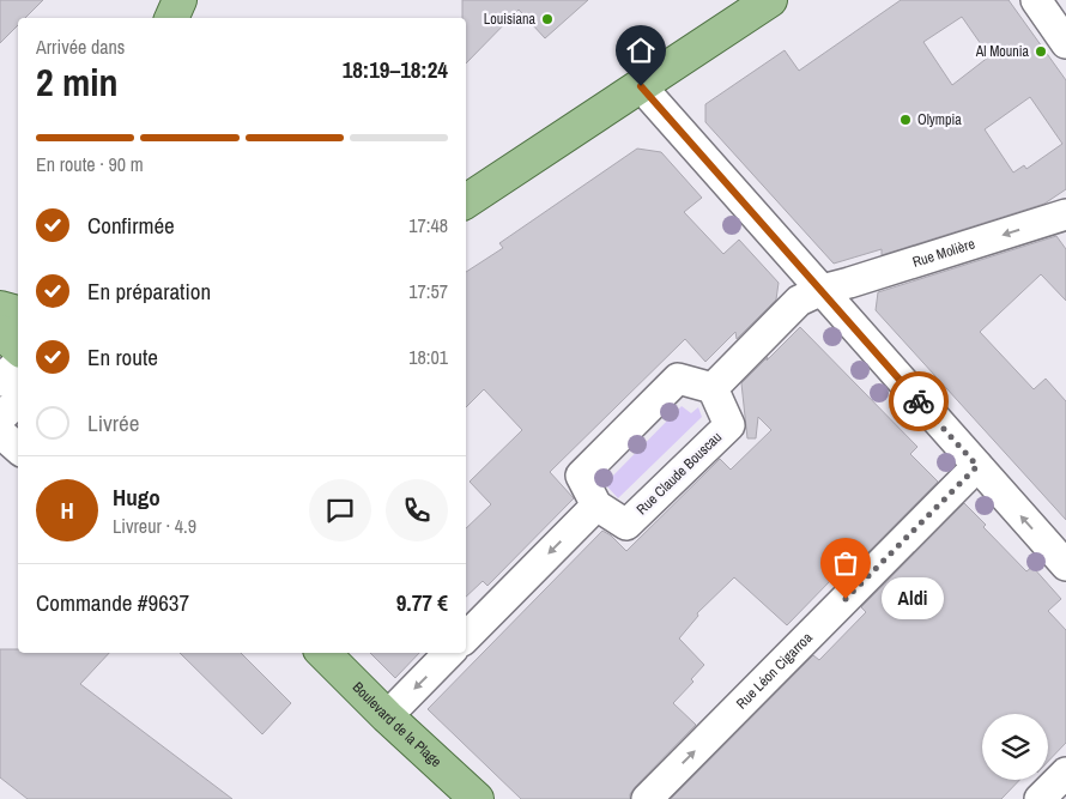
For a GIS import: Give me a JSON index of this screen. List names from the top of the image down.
{
  "streets": {
    "main road": ["Boulevard de la Plage"],
    "street": ["Rue Molière", "Rue Claude Bouscau", "Rue Léon Cigarroa"]
  },
  "one_way": ["Rue Molière"],
  "places": [
    "Louisiana",
    "Al Mounia",
    "Olympia",
    "Aldi"
  ],
  "page": {
    "heading": ["2 min", "Arrivée dans", "18:19–18:24"],
    "panel": [
      "Hugo",
      "Livreur · 4.9",
      "Commande #9637",
      "9.77 €"
    ],
    "bar": "En route · 90 m",
    "list": [
      ["Confirmée", "17:48"],
      ["En préparation", "17:57"],
      ["En route", "18:01"],
      "Livrée"
    ],
    "round": "H",
    "bubble": "Aldi"
  }
}
